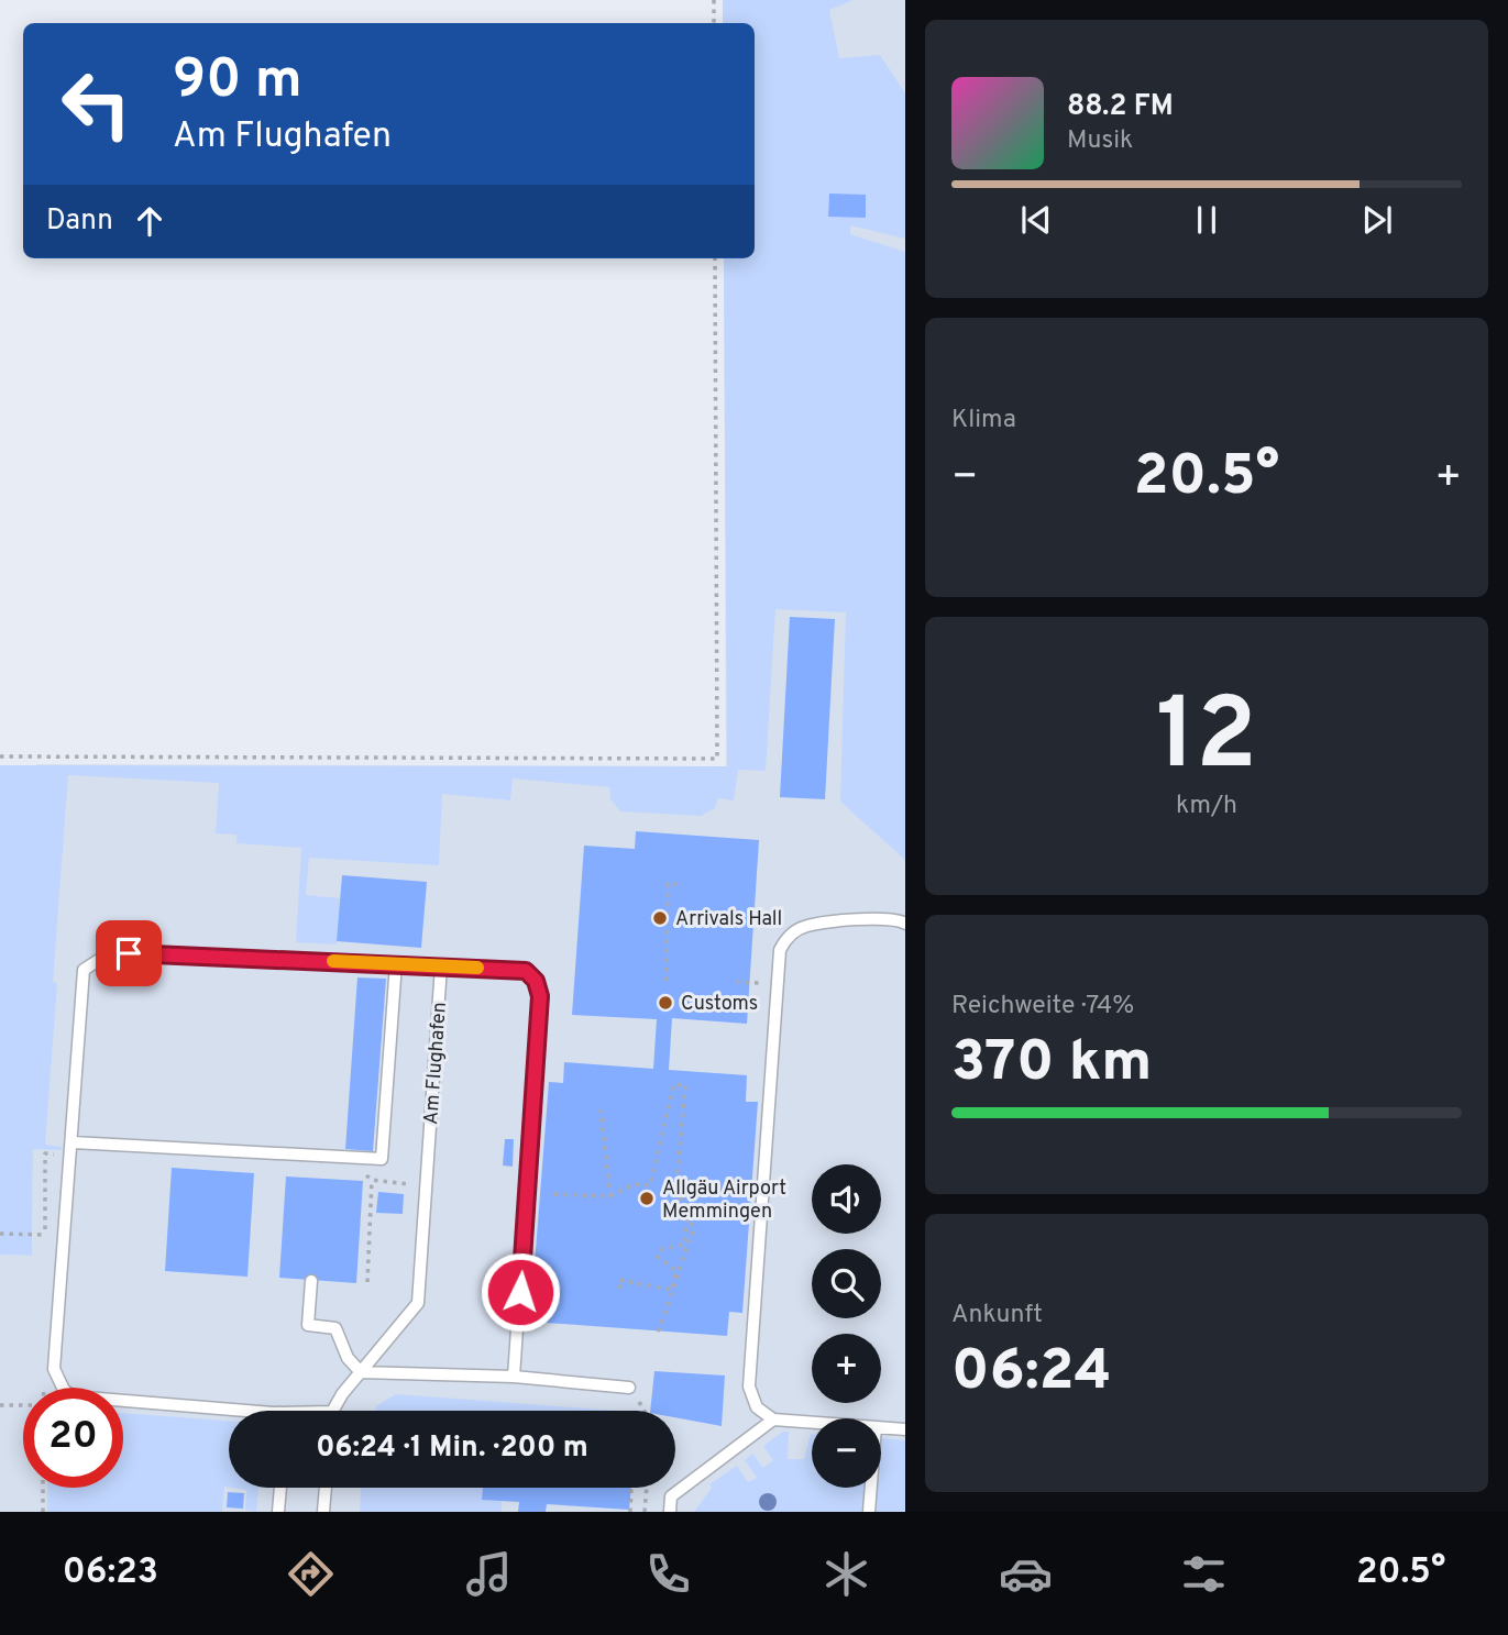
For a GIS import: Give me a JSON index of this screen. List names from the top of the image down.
{
  "streets": {
    "lane": ["Am Flughafen"]
  },
  "places": ["Arrivals Hall", "Customs", "Allgäu Airport Memmingen"],
  "page": {
    "turn": ["90 m", "Am Flughafen"],
    "song": ["88.2 FM", "Musik"],
    "then": "Dann",
    "tile": [
      "Klima",
      ["12", "km/h"],
      ["Reichweite · 74%", "370 km"],
      ["Ankunft", "06:24"]
    ],
    "heat": ["−", "20.5°", "+"],
    "map_buttons": ["+", "−"],
    "limit": "20",
    "trip": "06:24 · 1 Min. · 200 m",
    "tabs": ["06:23", "20.5°"]
  }
}
